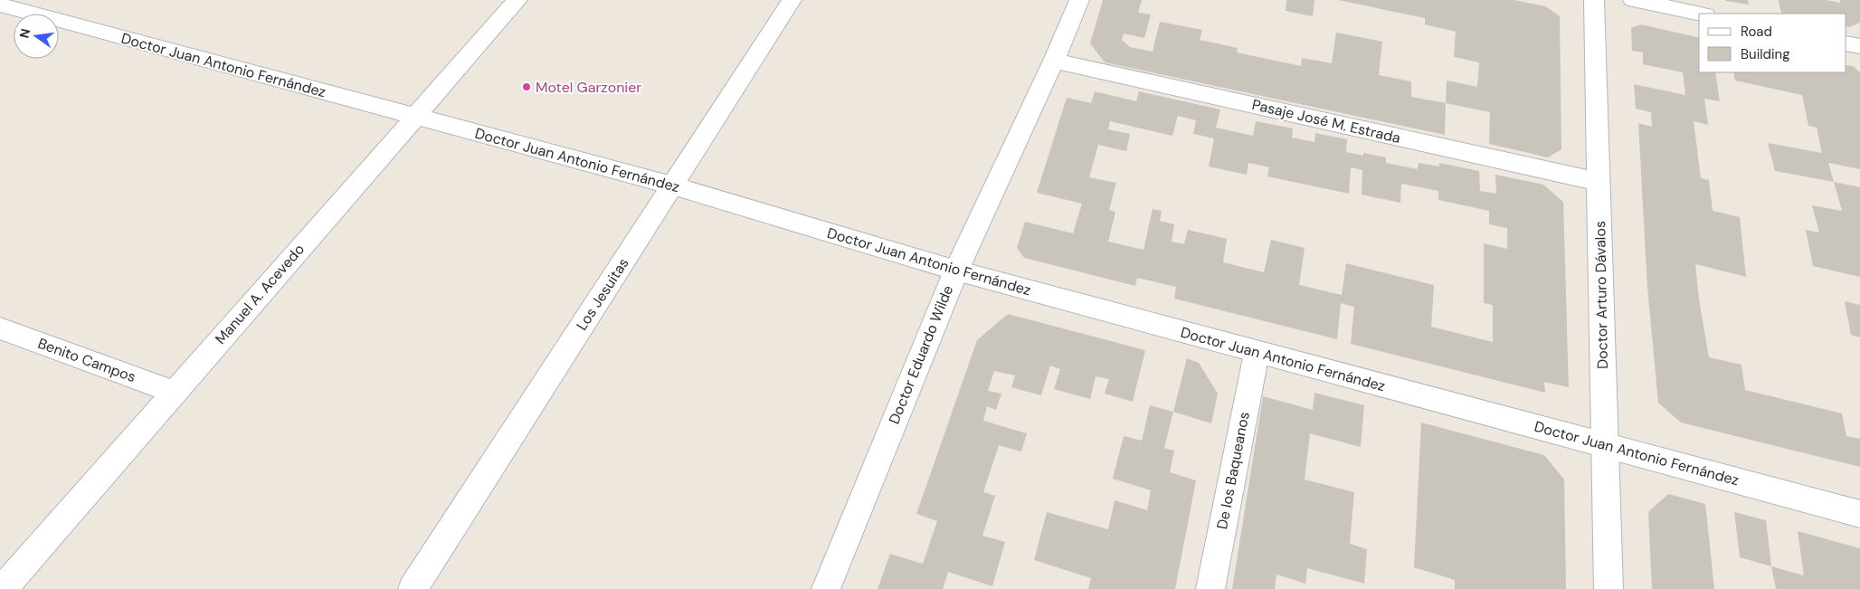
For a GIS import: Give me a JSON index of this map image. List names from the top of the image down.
{
  "streets": {
    "street": [
      "Doctor Juan Antonio Fernández",
      "Pasaje José M. Estrada",
      "Manuel A. Acevedo",
      "Los Jesuitas",
      "Doctor Arturo Dávalos",
      "Doctor Eduardo Wilde",
      "Benito Campos",
      "De los Baqueanos"
    ]
  },
  "crossings": [
    ["Doctor Juan Antonio Fernández", "Manuel A. Acevedo"],
    ["Doctor Juan Antonio Fernández", "Los Jesuitas"],
    ["Doctor Juan Antonio Fernández", "Doctor Arturo Dávalos"],
    ["Doctor Juan Antonio Fernández", "Doctor Eduardo Wilde"],
    ["Doctor Juan Antonio Fernández", "De los Baqueanos"],
    ["Pasaje José M. Estrada", "Doctor Arturo Dávalos"],
    ["Pasaje José M. Estrada", "Doctor Eduardo Wilde"],
    ["Manuel A. Acevedo", "Benito Campos"]
  ],
  "places": ["Motel Garzonier"],
  "legend": ["Road", "Building"],
  "north": "left"
}
